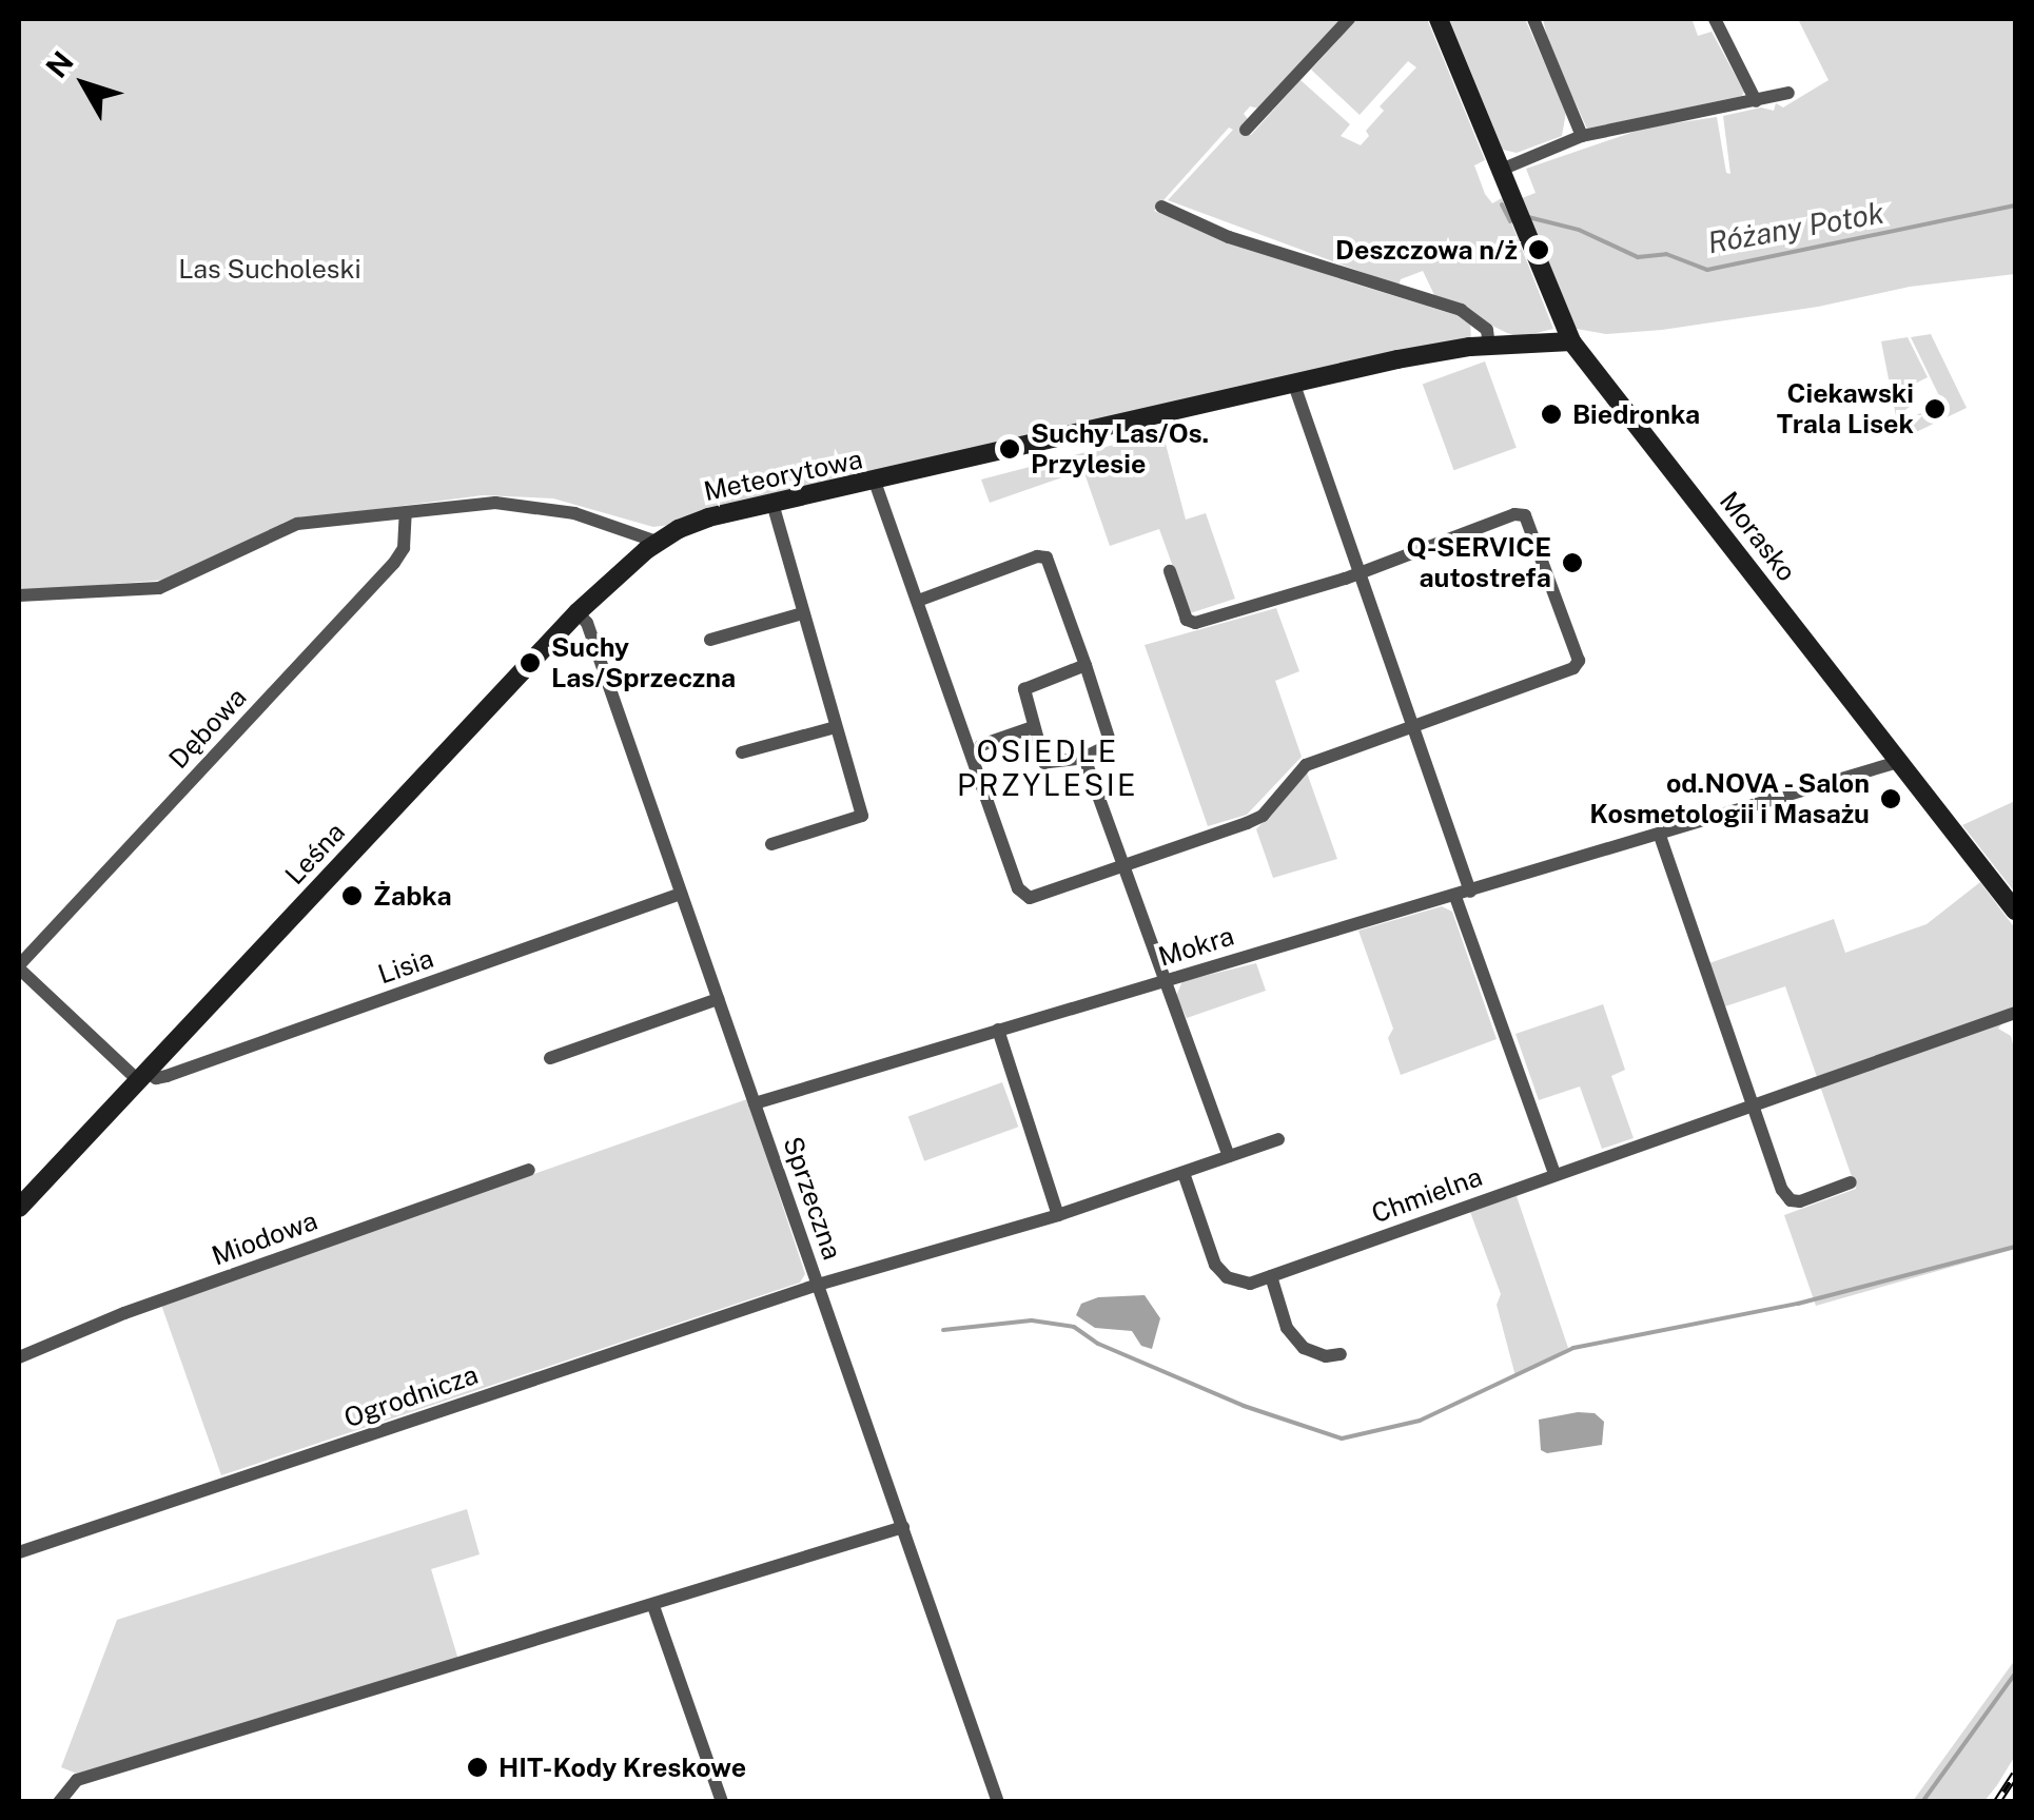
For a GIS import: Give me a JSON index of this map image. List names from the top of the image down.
{
  "streets": {
    "street": [
      "Meteorytowa",
      "Morasko",
      "Dębowa",
      "Leśna",
      "Mokra",
      "Lisia",
      "Chmielna",
      "Sprzeczna",
      "Miodowa",
      "Ogrodnicza"
    ]
  },
  "crossings": [
    ["Meteorytowa", "Morasko"],
    ["Meteorytowa", "Leśna"],
    ["Morasko", "Mokra"],
    ["Leśna", "Lisia"],
    ["Leśna", "Sprzeczna"],
    ["Mokra", "Sprzeczna"],
    ["Lisia", "Sprzeczna"],
    ["Chmielna", "Ogrodnicza"],
    ["Sprzeczna", "Ogrodnicza"]
  ],
  "districts": ["OSIEDLE PRZYLESIE"],
  "water": ["Różany Potok"],
  "parks": ["Las Sucholeski"],
  "places": [
    "Deszczowa n/ż",
    "Ciekawski Trala Lisek",
    "Biedronka",
    "Suchy Las/Os. Przylesie",
    "Q-SERVICE autostrefa",
    "Suchy Las/Sprzeczna",
    "od.NOVA - Salon Kosmetologii i Masażu",
    "Żabka",
    "HIT-Kody Kreskowe"
  ],
  "north": "top left"
}
